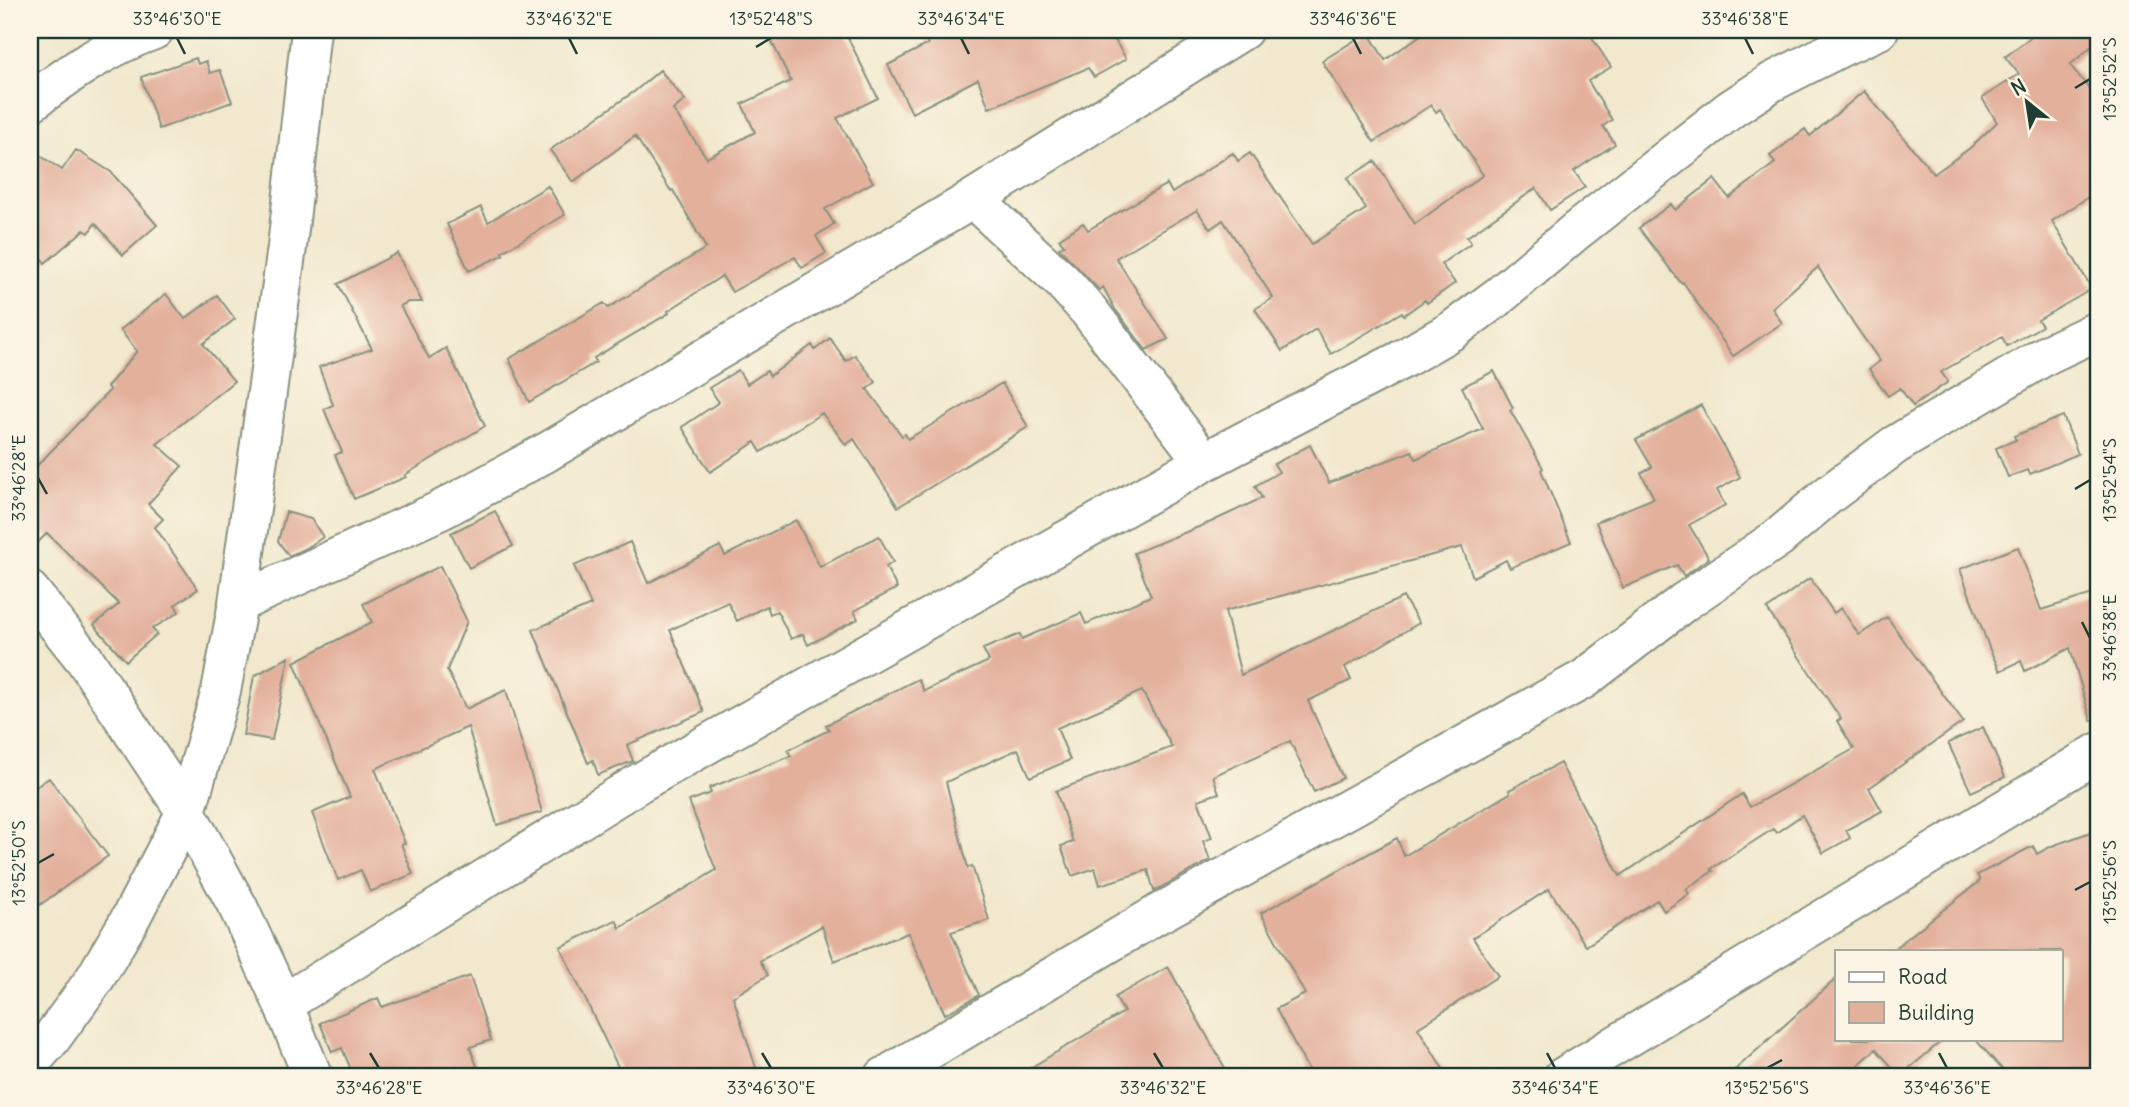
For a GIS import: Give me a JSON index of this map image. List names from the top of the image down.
{
  "legend": ["Road", "Building"],
  "north": "top left",
  "coordinates": [
    "33°46'30\"E",
    "33°46'32\"E",
    "13°52'48\"S",
    "33°46'34\"E",
    "33°46'36\"E",
    "33°46'38\"E",
    "13°52'52\"S",
    "33°46'28\"E",
    "13°52'54\"S",
    "13°52'50\"S",
    "13°52'56\"S"
  ]
}
